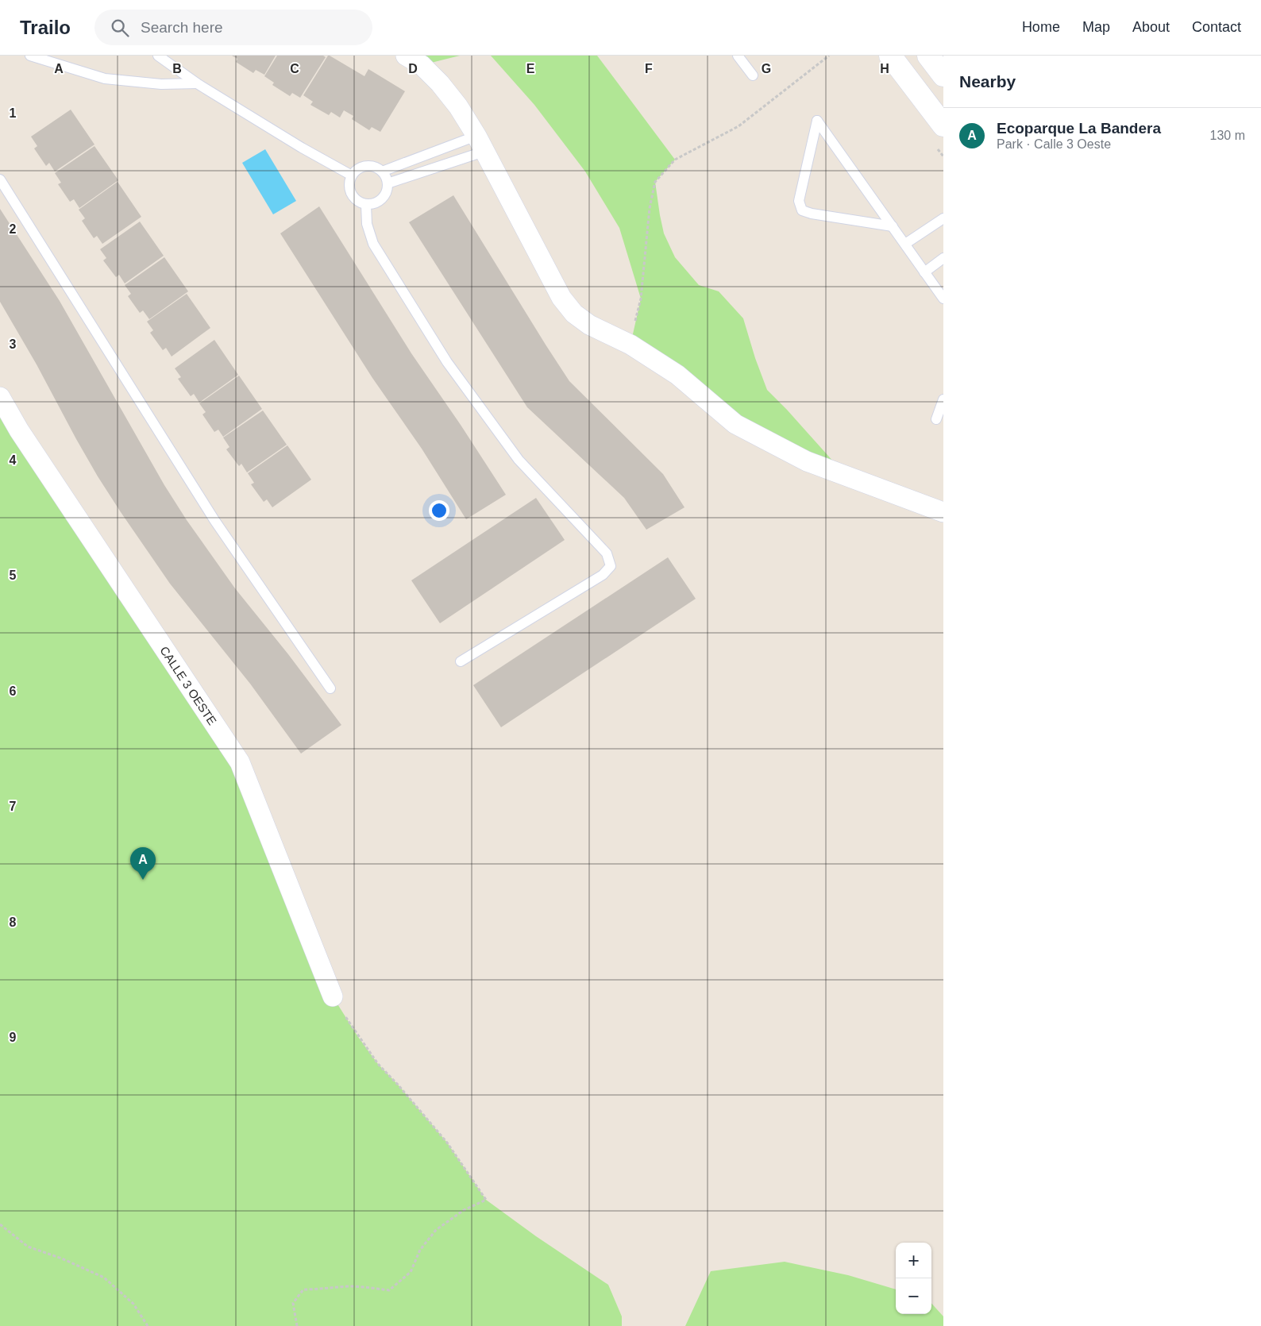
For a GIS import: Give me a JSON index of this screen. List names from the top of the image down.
{
  "streets": {
    "street": ["CALLE 3 OESTE"]
  },
  "page": {
    "header": "Trailo",
    "search": "Search here",
    "nav": [
      "Home",
      "Map",
      "About",
      "Contact"
    ],
    "heading": "Nearby",
    "list": [
      {
        "mark": "A",
        "name": "Ecoparque La Bandera",
        "note": "Park · Calle 3 Oeste",
        "value": "130 m"
      }
    ],
    "pins": "A",
    "map_buttons": ["+", "−"]
  },
  "grid": {
    "columns": [
      "A",
      "B",
      "C",
      "D",
      "E",
      "F",
      "G",
      "H"
    ],
    "rows": [
      "1",
      "2",
      "3",
      "4",
      "5",
      "6",
      "7",
      "8",
      "9"
    ]
  }
}
